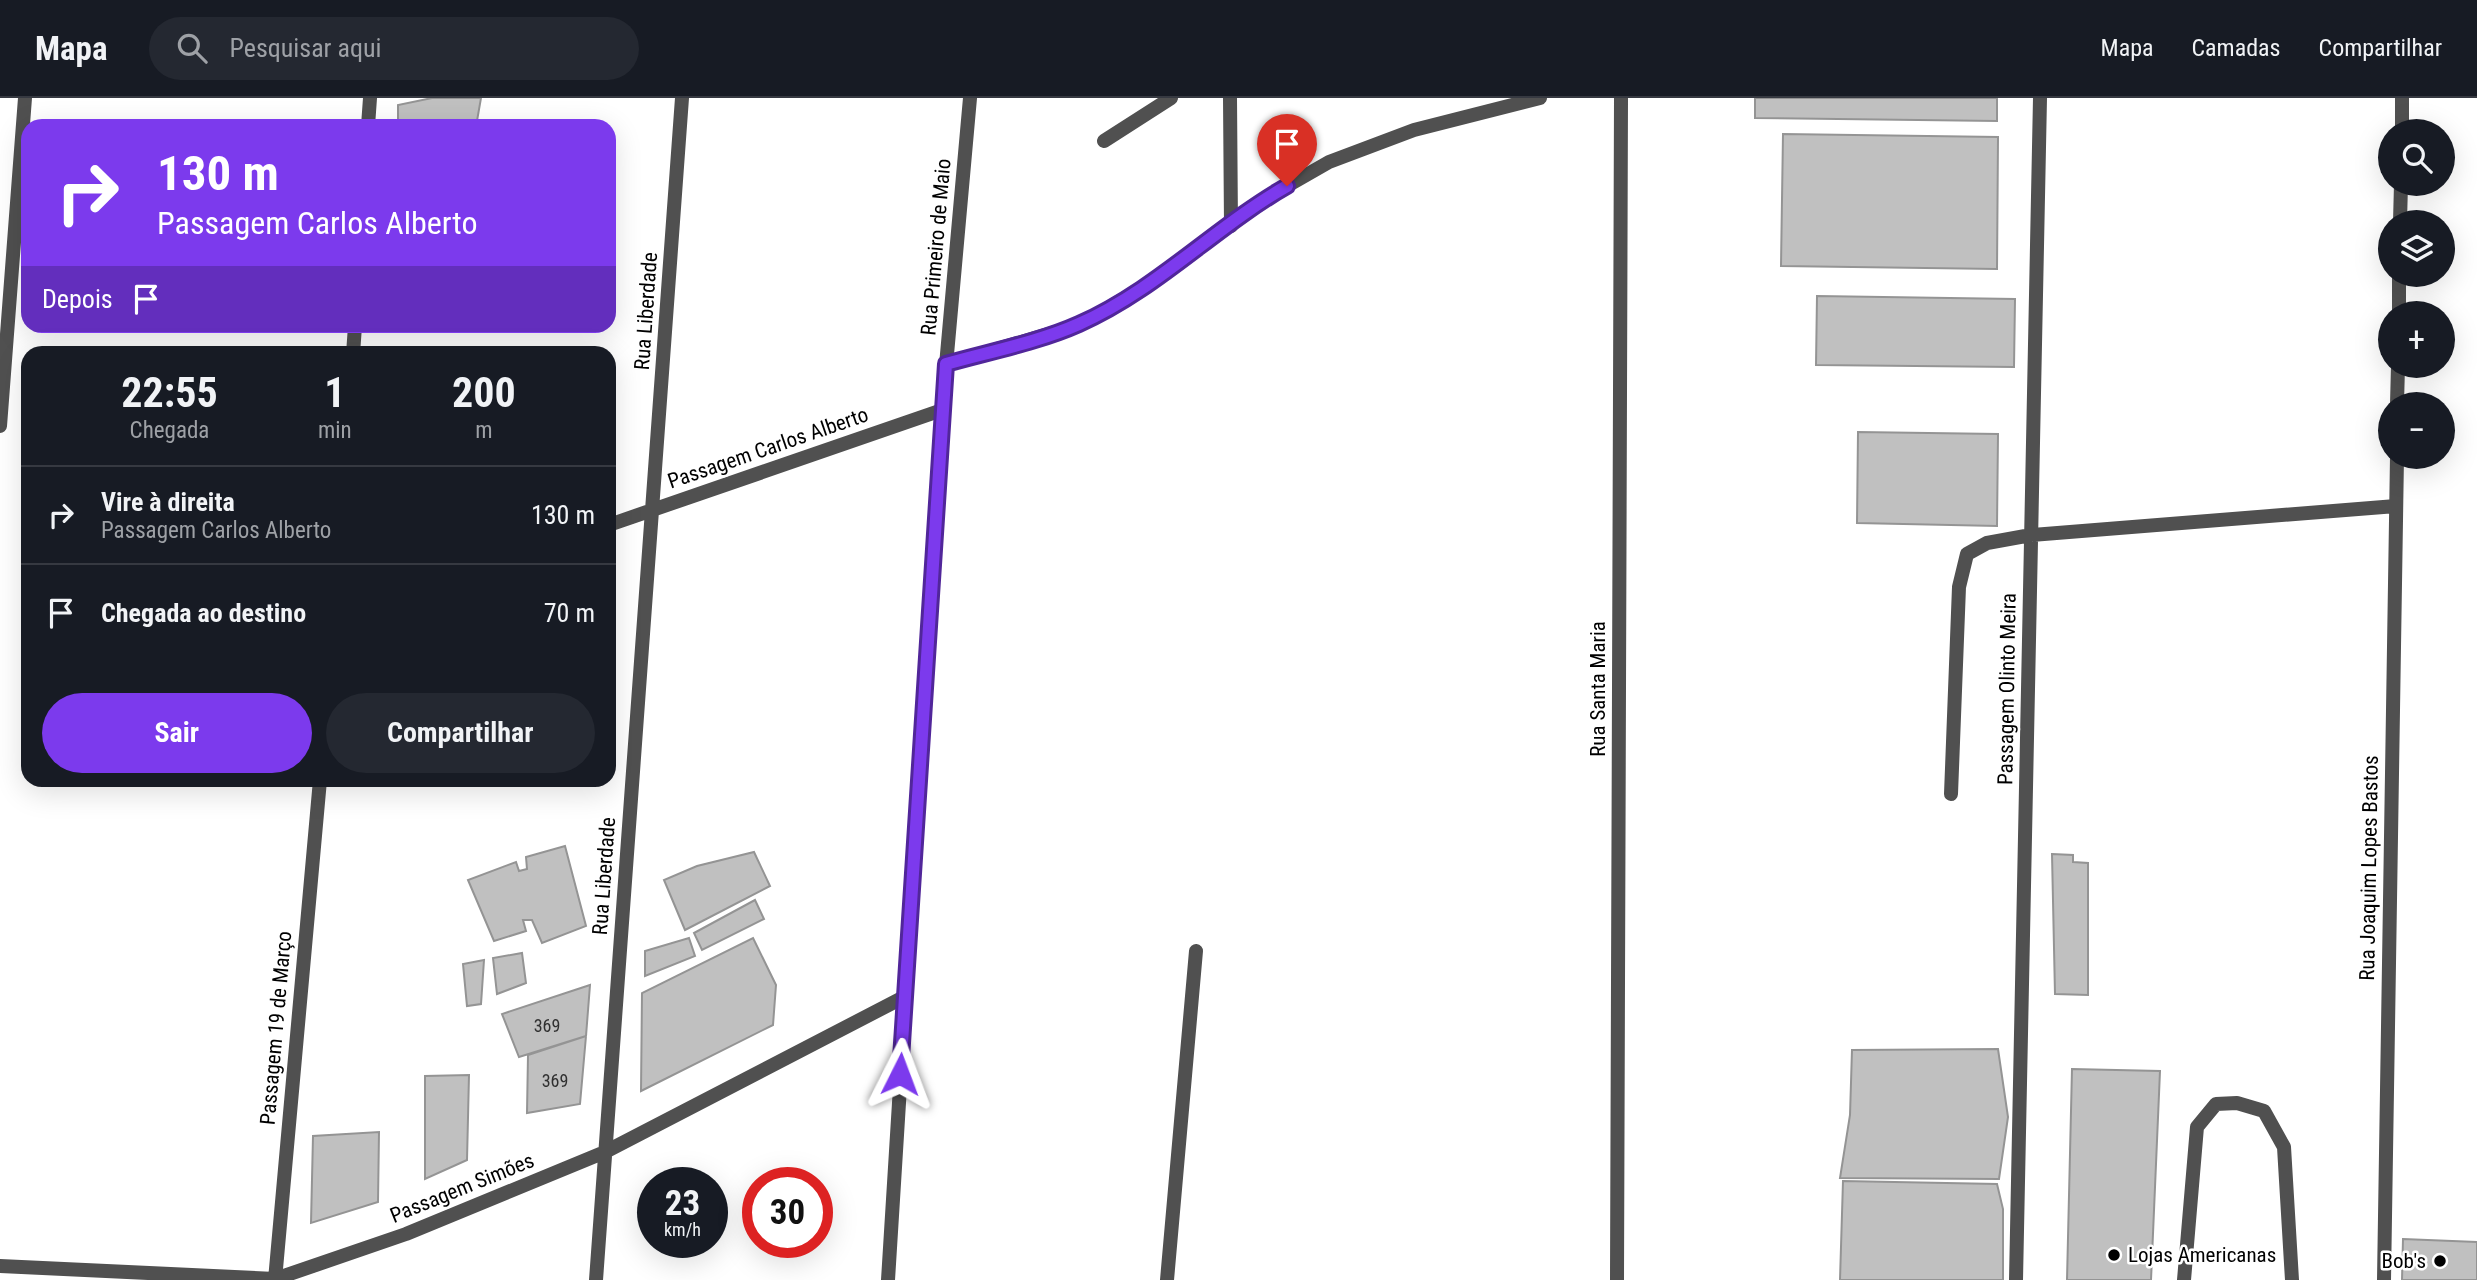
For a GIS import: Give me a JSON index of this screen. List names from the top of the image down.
{
  "streets": {
    "street": [
      "Rua Primeiro de Maio",
      "Rua Liberdade",
      "Passagem Carlos Alberto",
      "Rua Santa Maria",
      "Passagem Olinto Meira",
      "Rua Joaquim Lopes Bastos",
      "Passagem 19 de Março",
      "Passagem Simões"
    ]
  },
  "crossings": [
    ["Rua Primeiro de Maio", "Passagem Carlos Alberto"],
    ["Rua Primeiro de Maio", "Passagem Simões"],
    ["Rua Liberdade", "Passagem Carlos Alberto"],
    ["Rua Liberdade", "Passagem Simões"],
    ["Passagem 19 de Março", "Passagem Simões"]
  ],
  "places": ["Lojas Americanas", "Bob's"],
  "house_numbers": ["369", "369"],
  "page": {
    "header": "Mapa",
    "search": "Pesquisar aqui",
    "nav": ["Mapa", "Camadas", "Compartilhar"],
    "map_buttons": ["+", "−"],
    "turn": ["130 m", "Passagem Carlos Alberto"],
    "then": "Depois",
    "eta": [
      "22:55",
      "Chegada",
      "1",
      "min",
      "200",
      "m"
    ],
    "list": [
      {
        "name": "Vire à direita",
        "note": "Passagem Carlos Alberto",
        "value": "130 m"
      },
      {
        "name": "Chegada ao destino",
        "value": "70 m"
      }
    ],
    "buttons": ["Sair", "Compartilhar"],
    "speed": "23 km/h",
    "limit": "30"
  }
}
